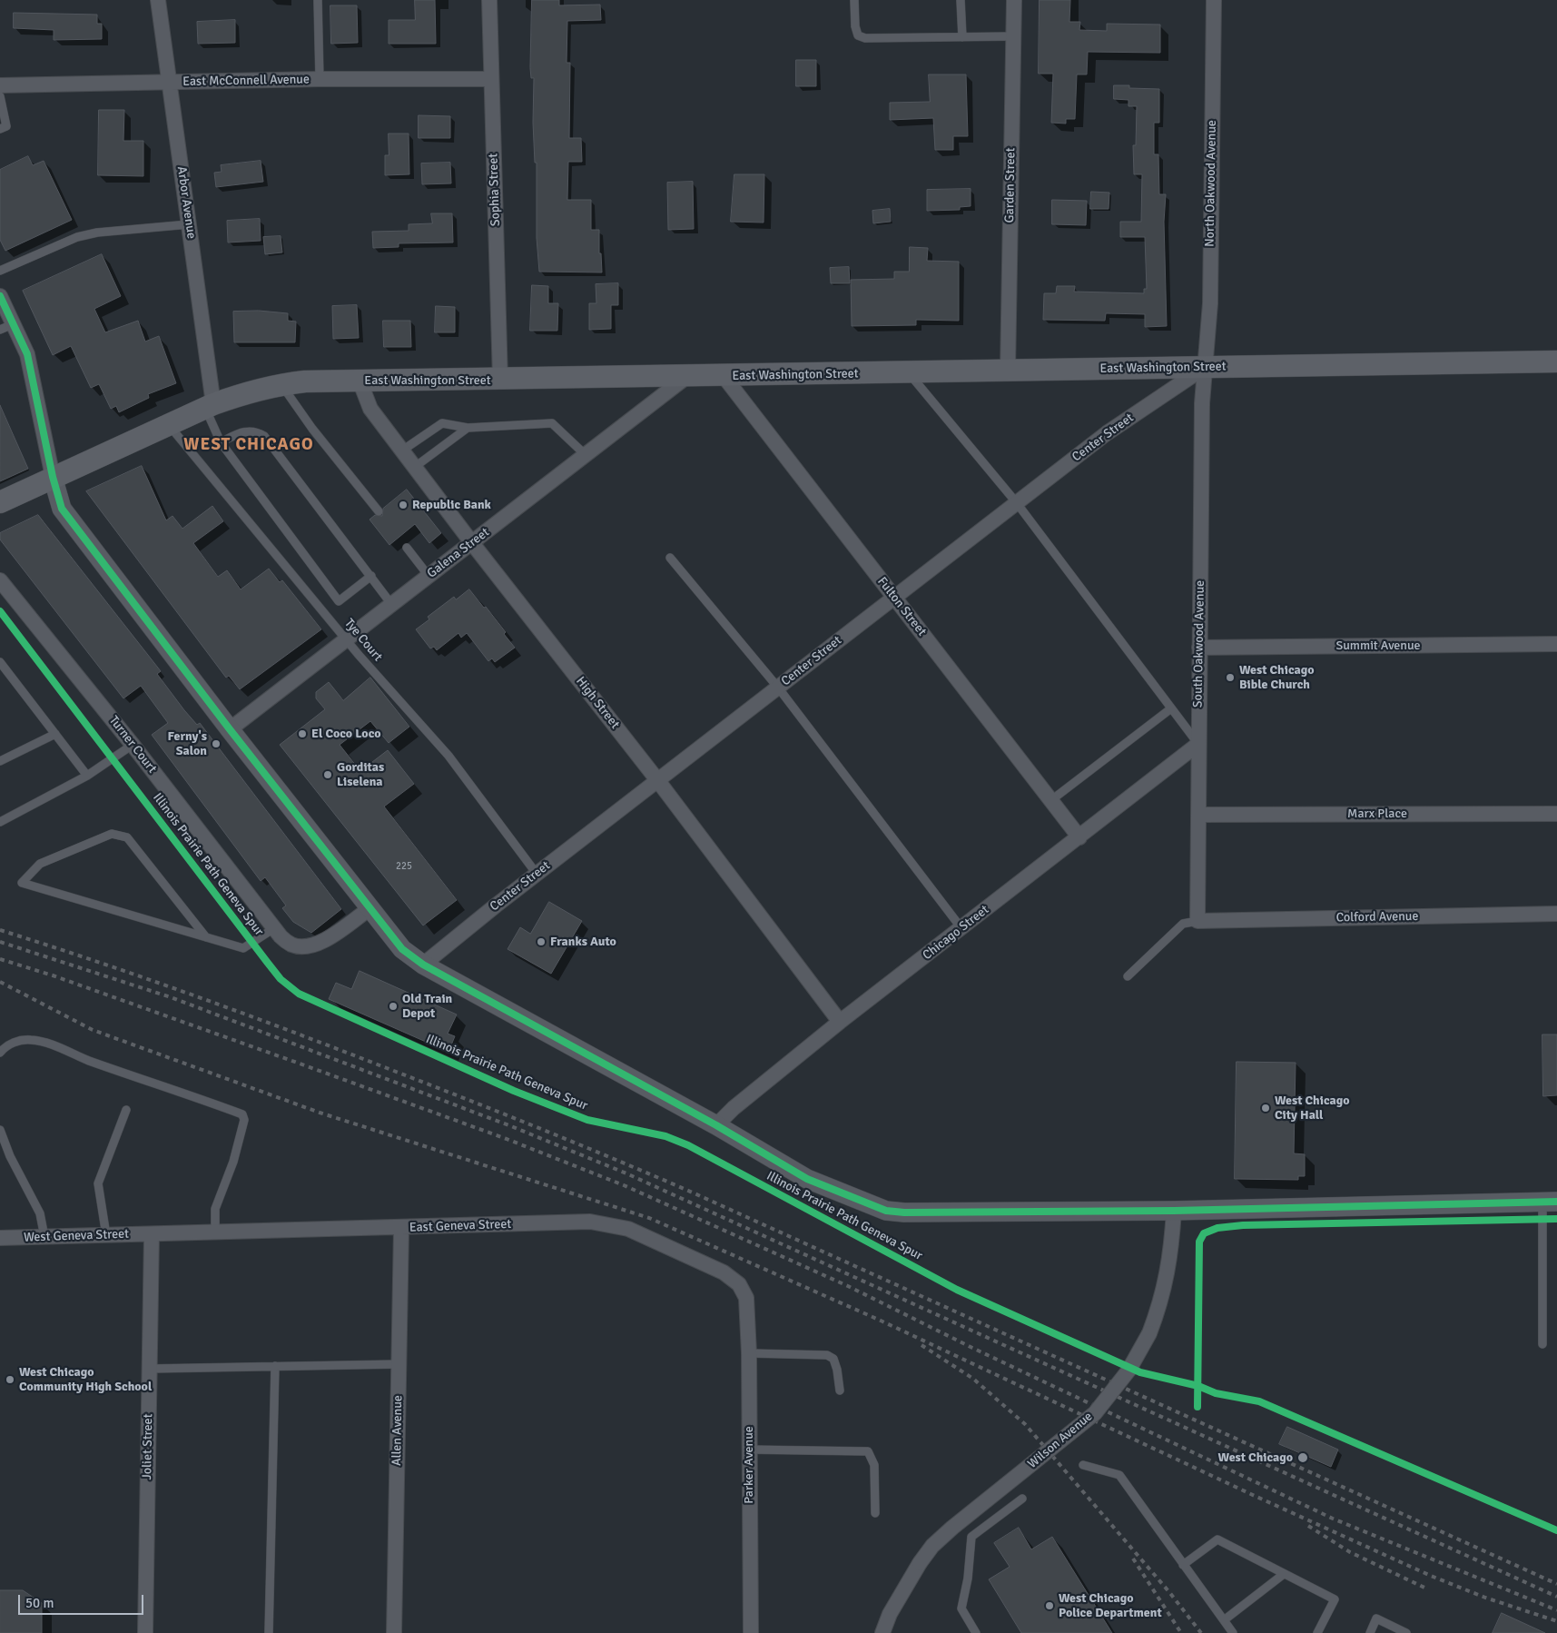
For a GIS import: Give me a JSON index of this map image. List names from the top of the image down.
{
  "streets": {
    "main road": ["East Washington Street"],
    "street": [
      "East McConnell Avenue",
      "North Oakwood Avenue",
      "Garden Street",
      "Sophia Street",
      "Arbor Avenue",
      "Center Street",
      "Galena Street",
      "Fulton Street",
      "South Oakwood Avenue",
      "Summit Avenue",
      "High Street",
      "Turner Court",
      "Marx Place",
      "Colford Avenue",
      "Chicago Street",
      "East Geneva Street",
      "West Geneva Street",
      "Allen Avenue",
      "Wilson Avenue",
      "Joliet Street",
      "Parker Avenue"
    ],
    "lane": ["Tye Court"],
    "cycle path": ["Illinois Prairie Path Geneva Spur"]
  },
  "crossings": [
    ["East McConnell Avenue", "Sophia Street"],
    ["East McConnell Avenue", "Arbor Avenue"],
    ["North Oakwood Avenue", "East Washington Street"],
    ["North Oakwood Avenue", "Center Street"],
    ["North Oakwood Avenue", "South Oakwood Avenue"],
    ["Garden Street", "East Washington Street"],
    ["Sophia Street", "East Washington Street"],
    ["Arbor Avenue", "East Washington Street"],
    ["East Washington Street", "Center Street"],
    ["East Washington Street", "Galena Street"],
    ["East Washington Street", "Fulton Street"],
    ["East Washington Street", "Tye Court"],
    ["East Washington Street", "South Oakwood Avenue"],
    ["East Washington Street", "High Street"],
    ["Center Street", "Fulton Street"],
    ["Center Street", "Tye Court"],
    ["Center Street", "South Oakwood Avenue"],
    ["Center Street", "High Street"],
    ["Galena Street", "Tye Court"],
    ["Galena Street", "High Street"],
    ["Fulton Street", "Chicago Street"],
    ["South Oakwood Avenue", "Summit Avenue"],
    ["South Oakwood Avenue", "Marx Place"],
    ["South Oakwood Avenue", "Colford Avenue"],
    ["South Oakwood Avenue", "Chicago Street"],
    ["High Street", "Chicago Street"],
    ["East Geneva Street", "West Geneva Street"],
    ["East Geneva Street", "Allen Avenue"],
    ["East Geneva Street", "Joliet Street"],
    ["East Geneva Street", "Parker Avenue"],
    ["West Geneva Street", "Joliet Street"]
  ],
  "districts": ["WEST CHICAGO"],
  "places": [
    "Republic Bank",
    "West Chicago Bible Church",
    "El Coco Loco",
    "Ferny's Salon",
    "Gorditas Liselena",
    "Franks Auto",
    "Old Train Depot",
    "West Chicago City Hall",
    "West Chicago Community High School",
    "West Chicago",
    "West Chicago Police Department"
  ],
  "house_numbers": ["225"],
  "scale_bar": "50 m"
}
